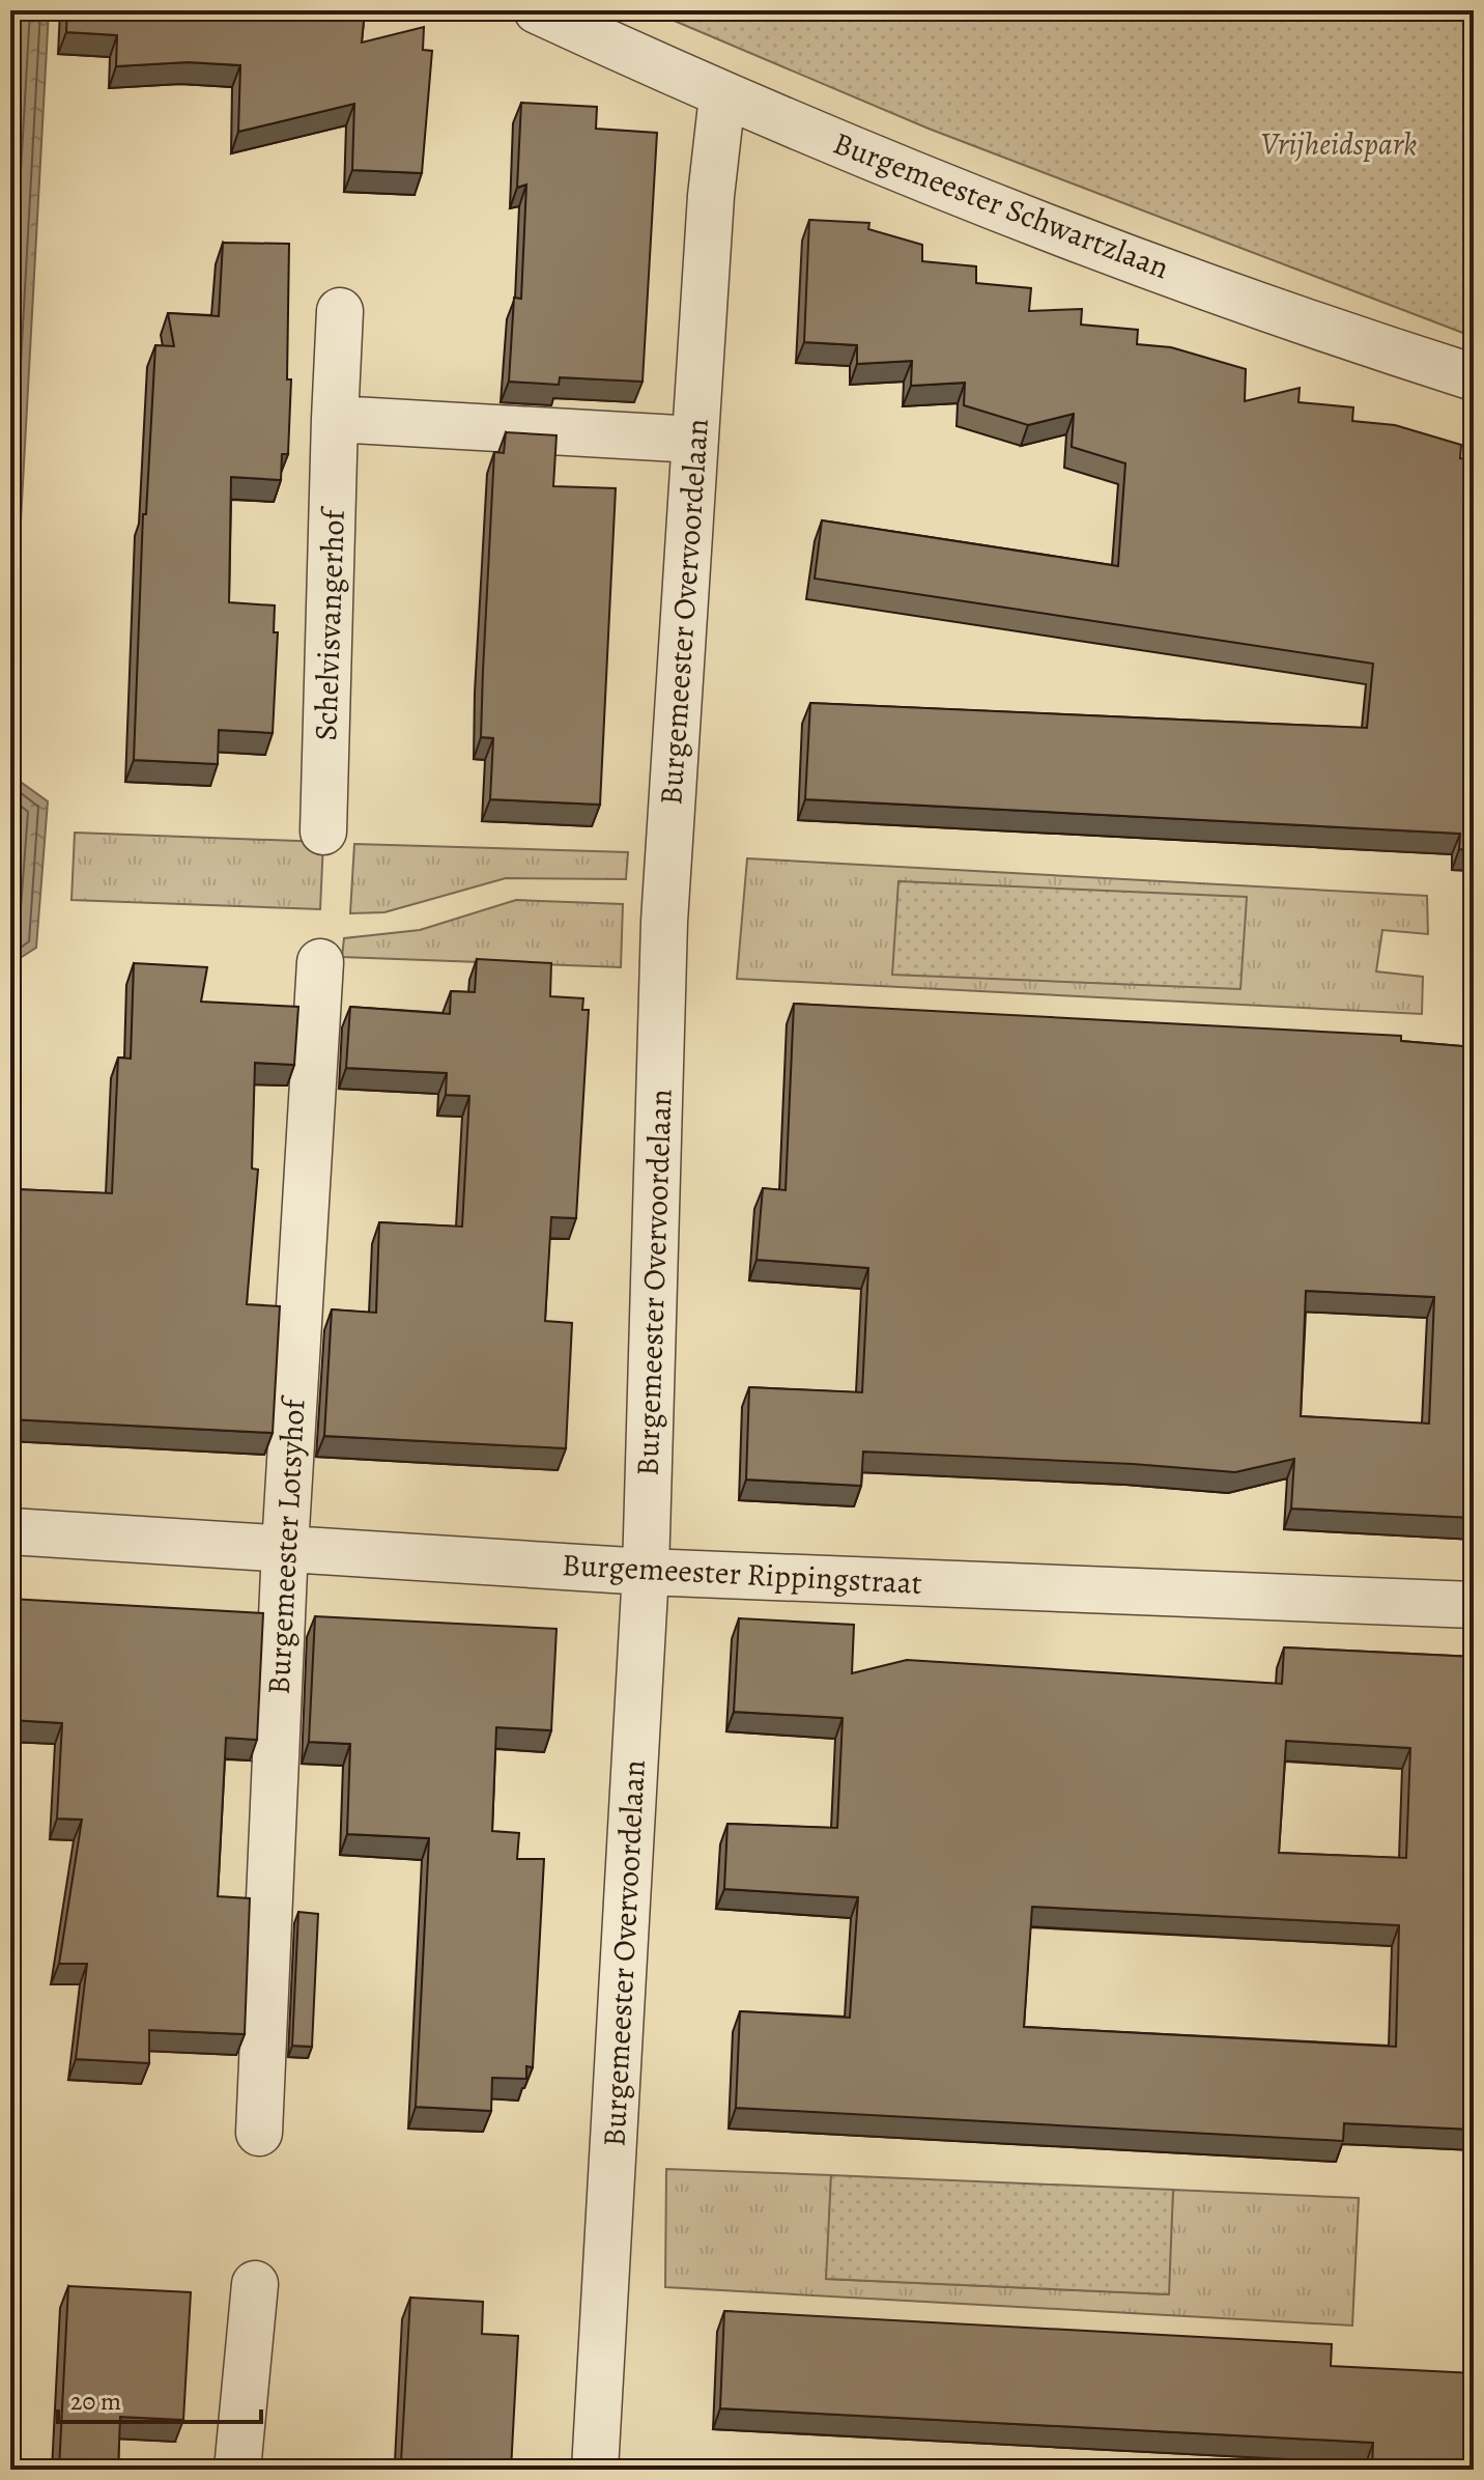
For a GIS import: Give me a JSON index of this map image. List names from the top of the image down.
{
  "streets": {
    "street": [
      "Burgemeester Schwartzlaan",
      "Burgemeester Overvoordelaan",
      "Schelvisvangerhof",
      "Burgemeester Lotsyhof",
      "Burgemeester Rippingstraat"
    ]
  },
  "crossings": [
    ["Burgemeester Schwartzlaan", "Burgemeester Overvoordelaan"],
    ["Burgemeester Overvoordelaan", "Burgemeester Rippingstraat"],
    ["Burgemeester Lotsyhof", "Burgemeester Rippingstraat"]
  ],
  "parks": ["Vrijheidspark"],
  "scale_bar": "20 m"
}
